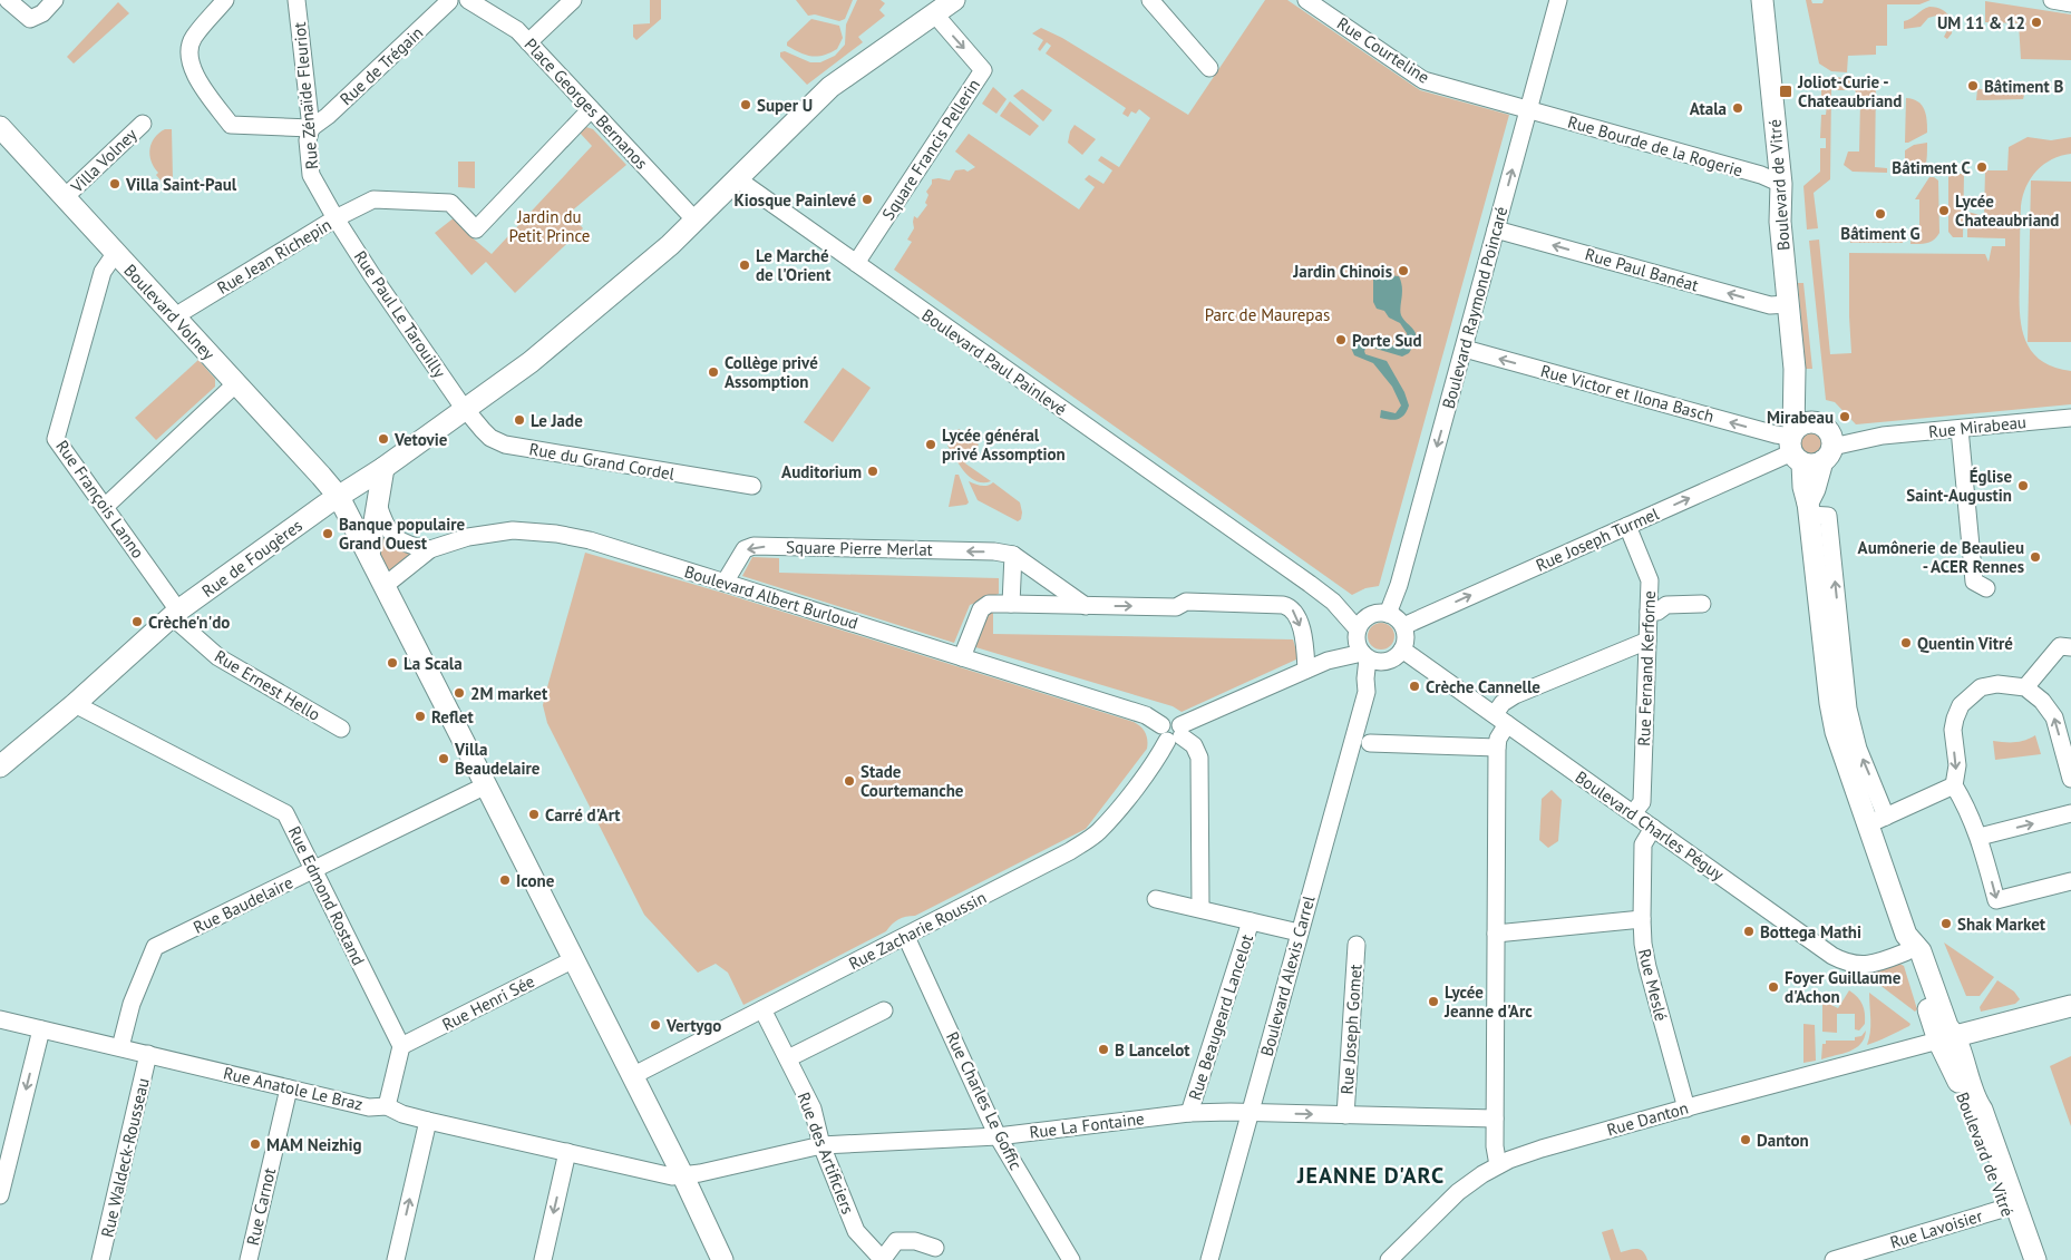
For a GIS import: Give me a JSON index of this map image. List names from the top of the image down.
{
  "streets": {
    "main road": ["Boulevard de Vitré", "Boulevard Volney", "Rue de Fougères"],
    "street": [
      "Rue Courteline",
      "Rue de Trégain",
      "Rue Zénaïde Fleuriot",
      "Place Georges Bernanos",
      "Rue Bourde de la Rogerie",
      "Square Francis Pellerin",
      "Villa Volney",
      "Rue Jean Richepin",
      "Rue Paul Banéat",
      "Boulevard Raymond Poincaré",
      "Rue Paul Le Tarouilly",
      "Boulevard Paul Painlevé",
      "Rue Victor et Ilona Basch",
      "Rue Mirabeau",
      "Rue du Grand Cordel",
      "Rue François Lanno",
      "Rue Joseph Turmel",
      "Square Pierre Merlat",
      "Boulevard Albert Burloud",
      "Rue Fernand Kerforne",
      "Rue Ernest Hello",
      "Boulevard Charles Péguy",
      "Rue Edmond Rostand",
      "Rue Baudelaire",
      "Rue Zacharie Roussin",
      "Boulevard Alexis Carrel",
      "Rue Meslé",
      "Rue Henri Sée",
      "Rue Beaugeard Lancelot",
      "Rue Joseph Gomet",
      "Rue Anatole Le Braz",
      "Rue Charles Le Goffic",
      "Rue Danton",
      "Rue La Fontaine",
      "Rue des Artificiers",
      "Rue Waldeck-Rousseau",
      "Rue Carnot",
      "Rue Lavoisier"
    ]
  },
  "crossings": [
    ["Rue Courteline", "Rue Bourde de la Rogerie"],
    ["Rue Courteline", "Boulevard Raymond Poincaré"],
    ["Rue de Trégain", "Rue Zénaïde Fleuriot"],
    ["Rue Zénaïde Fleuriot", "Rue Jean Richepin"],
    ["Rue Zénaïde Fleuriot", "Rue Paul Le Tarouilly"],
    ["Place Georges Bernanos", "Rue Jean Richepin"],
    ["Place Georges Bernanos", "Rue de Fougères"],
    ["Rue Bourde de la Rogerie", "Boulevard de Vitré"],
    ["Rue Bourde de la Rogerie", "Boulevard Raymond Poincaré"],
    ["Square Francis Pellerin", "Boulevard Paul Painlevé"],
    ["Square Francis Pellerin", "Rue de Fougères"],
    ["Villa Volney", "Boulevard Volney"],
    ["Boulevard de Vitré", "Rue Paul Banéat"],
    ["Boulevard de Vitré", "Rue Victor et Ilona Basch"],
    ["Boulevard de Vitré", "Rue Mirabeau"],
    ["Boulevard de Vitré", "Rue Joseph Turmel"],
    ["Boulevard de Vitré", "Boulevard Charles Péguy"],
    ["Boulevard de Vitré", "Rue Danton"],
    ["Boulevard de Vitré", "Rue Lavoisier"],
    ["Rue Jean Richepin", "Boulevard Volney"],
    ["Rue Jean Richepin", "Rue Paul Le Tarouilly"],
    ["Rue Paul Banéat", "Boulevard Raymond Poincaré"],
    ["Boulevard Raymond Poincaré", "Boulevard Paul Painlevé"],
    ["Boulevard Raymond Poincaré", "Rue Victor et Ilona Basch"],
    ["Boulevard Raymond Poincaré", "Rue Joseph Turmel"],
    ["Boulevard Raymond Poincaré", "Boulevard Charles Péguy"],
    ["Boulevard Raymond Poincaré", "Boulevard Alexis Carrel"],
    ["Boulevard Volney", "Rue François Lanno"],
    ["Boulevard Volney", "Rue de Fougères"],
    ["Boulevard Volney", "Boulevard Albert Burloud"],
    ["Boulevard Volney", "Rue Baudelaire"],
    ["Boulevard Volney", "Rue Zacharie Roussin"],
    ["Boulevard Volney", "Rue Henri Sée"],
    ["Boulevard Volney", "Rue Anatole Le Braz"],
    ["Boulevard Volney", "Rue La Fontaine"],
    ["Rue Paul Le Tarouilly", "Rue du Grand Cordel"],
    ["Rue Paul Le Tarouilly", "Rue de Fougères"],
    ["Boulevard Paul Painlevé", "Rue Joseph Turmel"],
    ["Boulevard Paul Painlevé", "Rue de Fougères"],
    ["Boulevard Paul Painlevé", "Boulevard Charles Péguy"],
    ["Boulevard Paul Painlevé", "Boulevard Alexis Carrel"],
    ["Rue Victor et Ilona Basch", "Rue Mirabeau"],
    ["Rue Victor et Ilona Basch", "Rue Joseph Turmel"],
    ["Rue Mirabeau", "Rue Joseph Turmel"],
    ["Rue du Grand Cordel", "Rue de Fougères"],
    ["Rue François Lanno", "Rue de Fougères"],
    ["Rue François Lanno", "Rue Ernest Hello"],
    ["Rue Joseph Turmel", "Rue Fernand Kerforne"],
    ["Rue Joseph Turmel", "Boulevard Charles Péguy"],
    ["Rue Joseph Turmel", "Boulevard Alexis Carrel"],
    ["Square Pierre Merlat", "Boulevard Albert Burloud"],
    ["Rue de Fougères", "Rue Ernest Hello"],
    ["Rue de Fougères", "Rue Edmond Rostand"],
    ["Boulevard Albert Burloud", "Rue Zacharie Roussin"],
    ["Rue Fernand Kerforne", "Boulevard Charles Péguy"],
    ["Boulevard Charles Péguy", "Boulevard Alexis Carrel"],
    ["Boulevard Charles Péguy", "Rue Meslé"],
    ["Rue Edmond Rostand", "Rue Baudelaire"],
    ["Rue Edmond Rostand", "Rue Henri Sée"],
    ["Rue Baudelaire", "Rue Anatole Le Braz"],
    ["Rue Zacharie Roussin", "Rue Charles Le Goffic"],
    ["Rue Zacharie Roussin", "Rue des Artificiers"],
    ["Boulevard Alexis Carrel", "Rue La Fontaine"],
    ["Rue Meslé", "Rue Danton"],
    ["Rue Beaugeard Lancelot", "Rue La Fontaine"],
    ["Rue Joseph Gomet", "Rue La Fontaine"],
    ["Rue Anatole Le Braz", "Rue La Fontaine"],
    ["Rue Anatole Le Braz", "Rue Waldeck-Rousseau"],
    ["Rue Anatole Le Braz", "Rue Carnot"],
    ["Rue Charles Le Goffic", "Rue La Fontaine"],
    ["Rue La Fontaine", "Rue des Artificiers"]
  ],
  "one_way": [
    "Square Francis Pellerin",
    "Rue Paul Banéat",
    "Rue Victor et Ilona Basch",
    "Square Pierre Merlat"
  ],
  "districts": ["JEANNE D'ARC"],
  "parks": ["Jardin du Petit Prince", "Parc de Maurepas"],
  "places": {
    "other": [
      "UM 11 & 12",
      "Bâtiment B",
      "Super U",
      "Atala",
      "Bâtiment C",
      "Villa Saint-Paul",
      "Kiosque Painlevé",
      "Lycée Chateaubriand",
      "Bâtiment G",
      "Le Marché de l'Orient",
      "Jardin Chinois",
      "Porte Sud",
      "Collège privé Assomption",
      "Mirabeau",
      "Le Jade",
      "Vetovie",
      "Lycée général privé Assomption",
      "Auditorium",
      "Église Saint-Augustin",
      "Banque populaire Grand Ouest",
      "Aumônerie de Beaulieu - ACER Rennes",
      "Crèche'n'do",
      "Quentin Vitré",
      "La Scala",
      "Crèche Cannelle",
      "2M market",
      "Reflet",
      "Villa Beaudelaire",
      "Stade Courtemanche",
      "Carré d'Art",
      "Icone",
      "Shak Market",
      "Bottega Mathi",
      "Foyer Guillaume d'Achon",
      "Lycée Jeanne d'Arc",
      "Vertygo",
      "B Lancelot",
      "Danton",
      "MAM Neizhig"
    ],
    "transit": ["Joliot-Curie - Chateaubriand"]
  }
}
